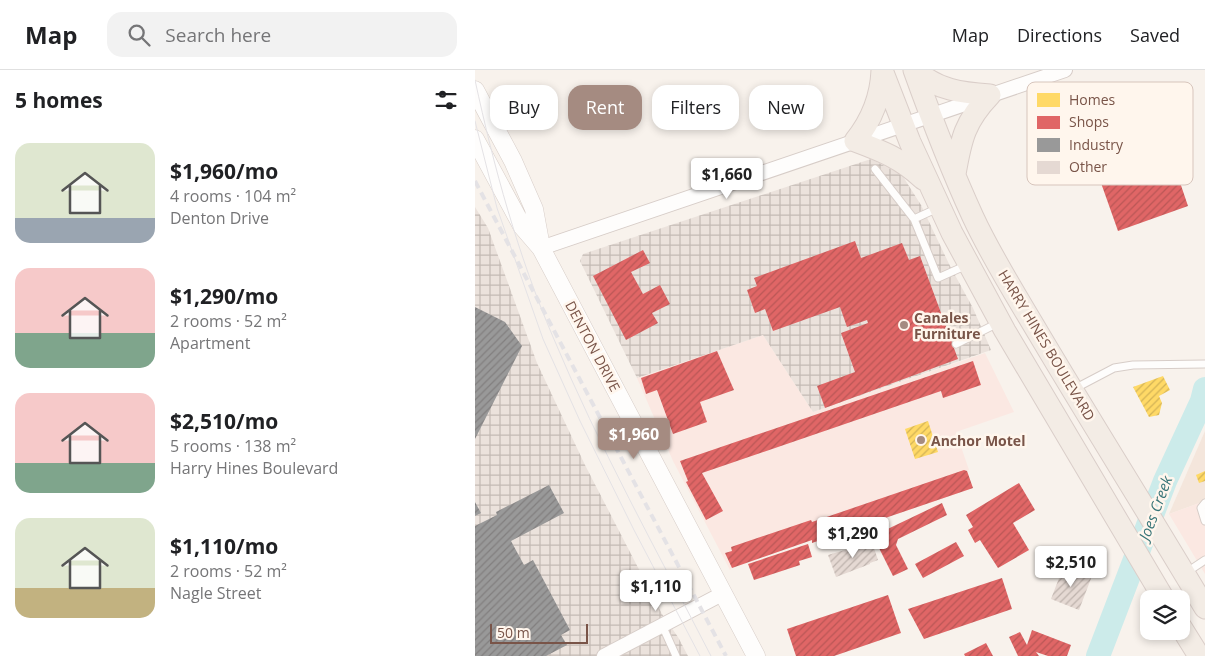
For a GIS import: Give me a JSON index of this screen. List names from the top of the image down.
{
  "streets": {
    "main road": ["HARRY HINES BOULEVARD"],
    "street": ["DENTON DRIVE"]
  },
  "water": ["Joes Creek"],
  "places": ["Canales Furniture", "Anchor Motel"],
  "legend": [
    "Homes",
    "Shops",
    "Industry",
    "Other"
  ],
  "scale_bar": "50 m",
  "page": {
    "header": "Map",
    "search": "Search here",
    "nav": ["Map", "Directions", "Saved"],
    "heading": "5 homes",
    "chip": [
      "Buy",
      "Rent",
      "Filters",
      "New"
    ],
    "list": [
      {
        "name": "$1,960/mo",
        "note": "4 rooms · 104 m² · Denton Drive"
      },
      {
        "name": "$1,290/mo",
        "note": "2 rooms · 52 m² · Apartment"
      },
      {
        "name": "$2,510/mo",
        "note": "5 rooms · 138 m² · Harry Hines Boulevard"
      },
      {
        "name": "$1,110/mo",
        "note": "2 rooms · 52 m² · Nagle Street"
      }
    ],
    "price": [
      "$1,660",
      "$1,960",
      "$1,290",
      "$2,510",
      "$1,110"
    ],
    "scale": "50 m"
  }
}
